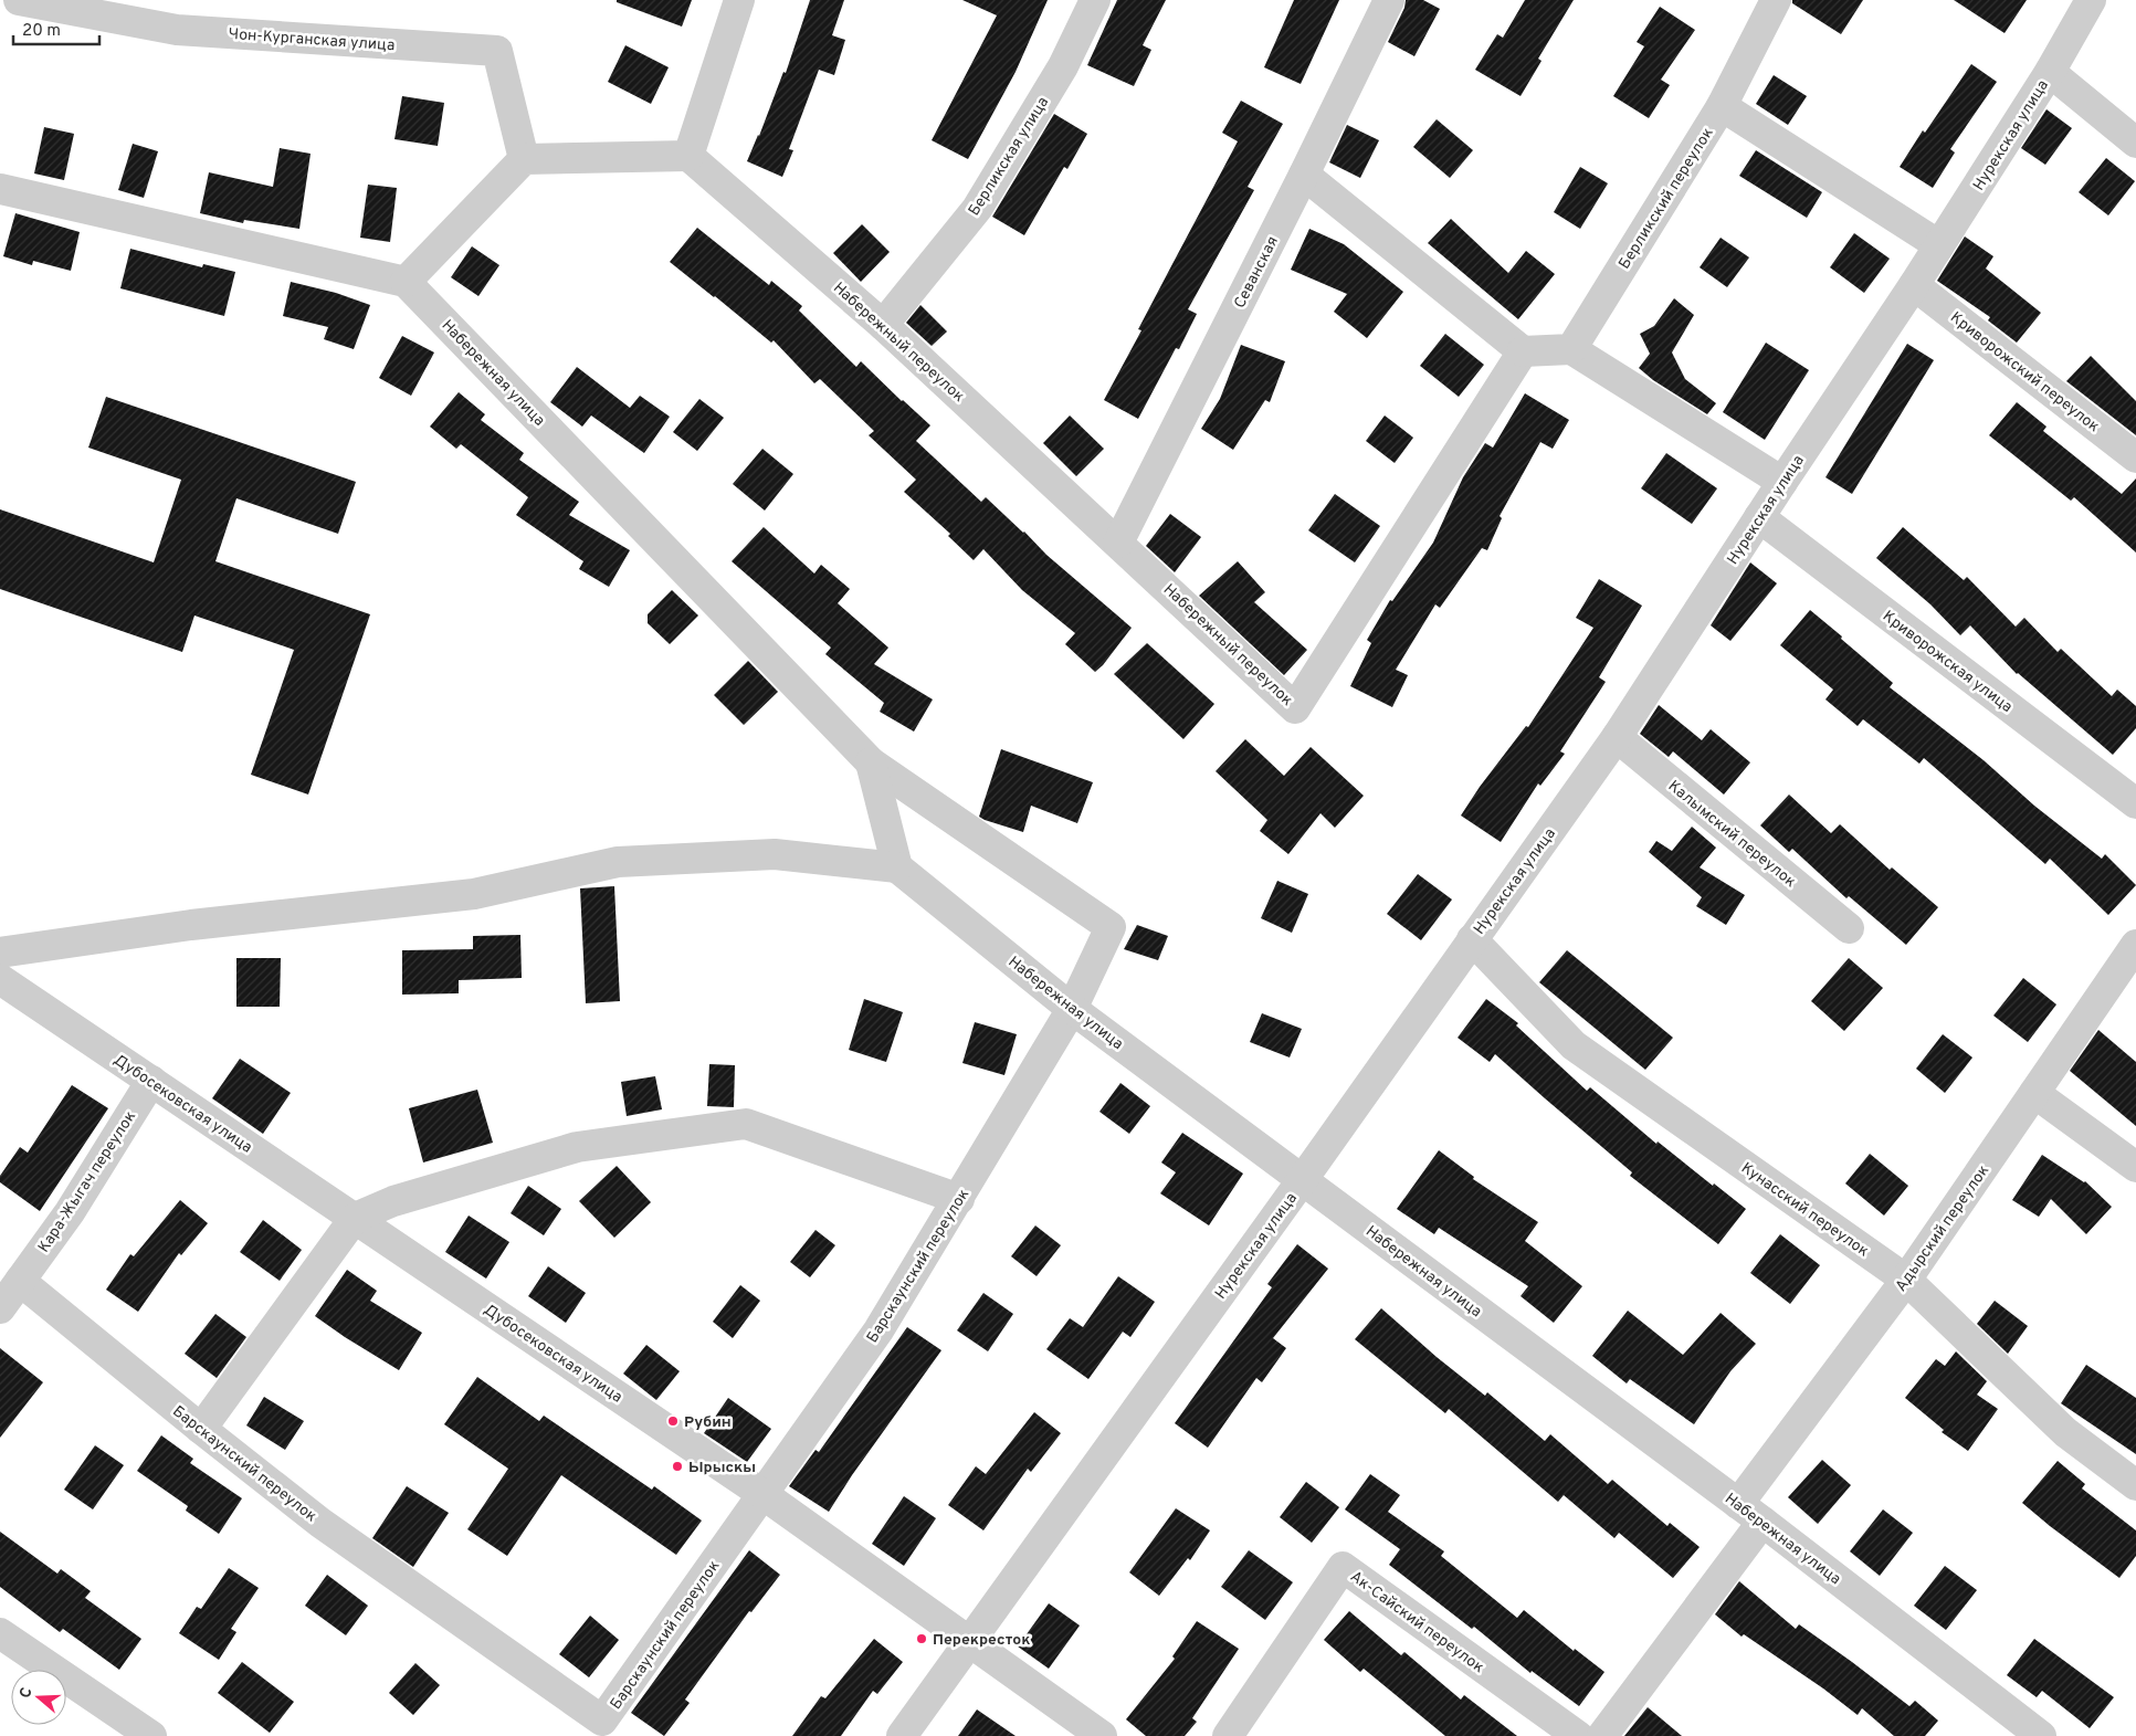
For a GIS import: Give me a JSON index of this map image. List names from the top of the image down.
{
  "streets": {
    "street": [
      "Чон-Курганская улица",
      "Нурекская улица",
      "Берликская улица",
      "Берликский переулок",
      "Севанская",
      "Набережный переулок",
      "Криворожский переулок",
      "Набережная улица",
      "Криворожская улица",
      "Калымский переулок",
      "Дубосековская улица",
      "Кара-Жыгач переулок",
      "Кунасский переулок",
      "Адырский переулок",
      "Барскаунский переулок",
      "Ак-Сайский переулок"
    ]
  },
  "crossings": [
    ["Нурекская улица", "Криворожский переулок"],
    ["Нурекская улица", "Набережная улица"],
    ["Нурекская улица", "Криворожская улица"],
    ["Нурекская улица", "Калымский переулок"],
    ["Нурекская улица", "Дубосековская улица"],
    ["Нурекская улица", "Кунасский переулок"],
    ["Берликская улица", "Набережный переулок"],
    ["Севанская", "Набережный переулок"],
    ["Набережная улица", "Адырский переулок"],
    ["Набережная улица", "Барскаунский переулок"],
    ["Дубосековская улица", "Кара-Жыгач переулок"],
    ["Дубосековская улица", "Барскаунский переулок"],
    ["Кара-Жыгач переулок", "Барскаунский переулок"],
    ["Кунасский переулок", "Адырский переулок"]
  ],
  "places": ["Рубин", "Ырыскы", "Перекресток"],
  "scale_bar": "20 m",
  "north": "left"
}
